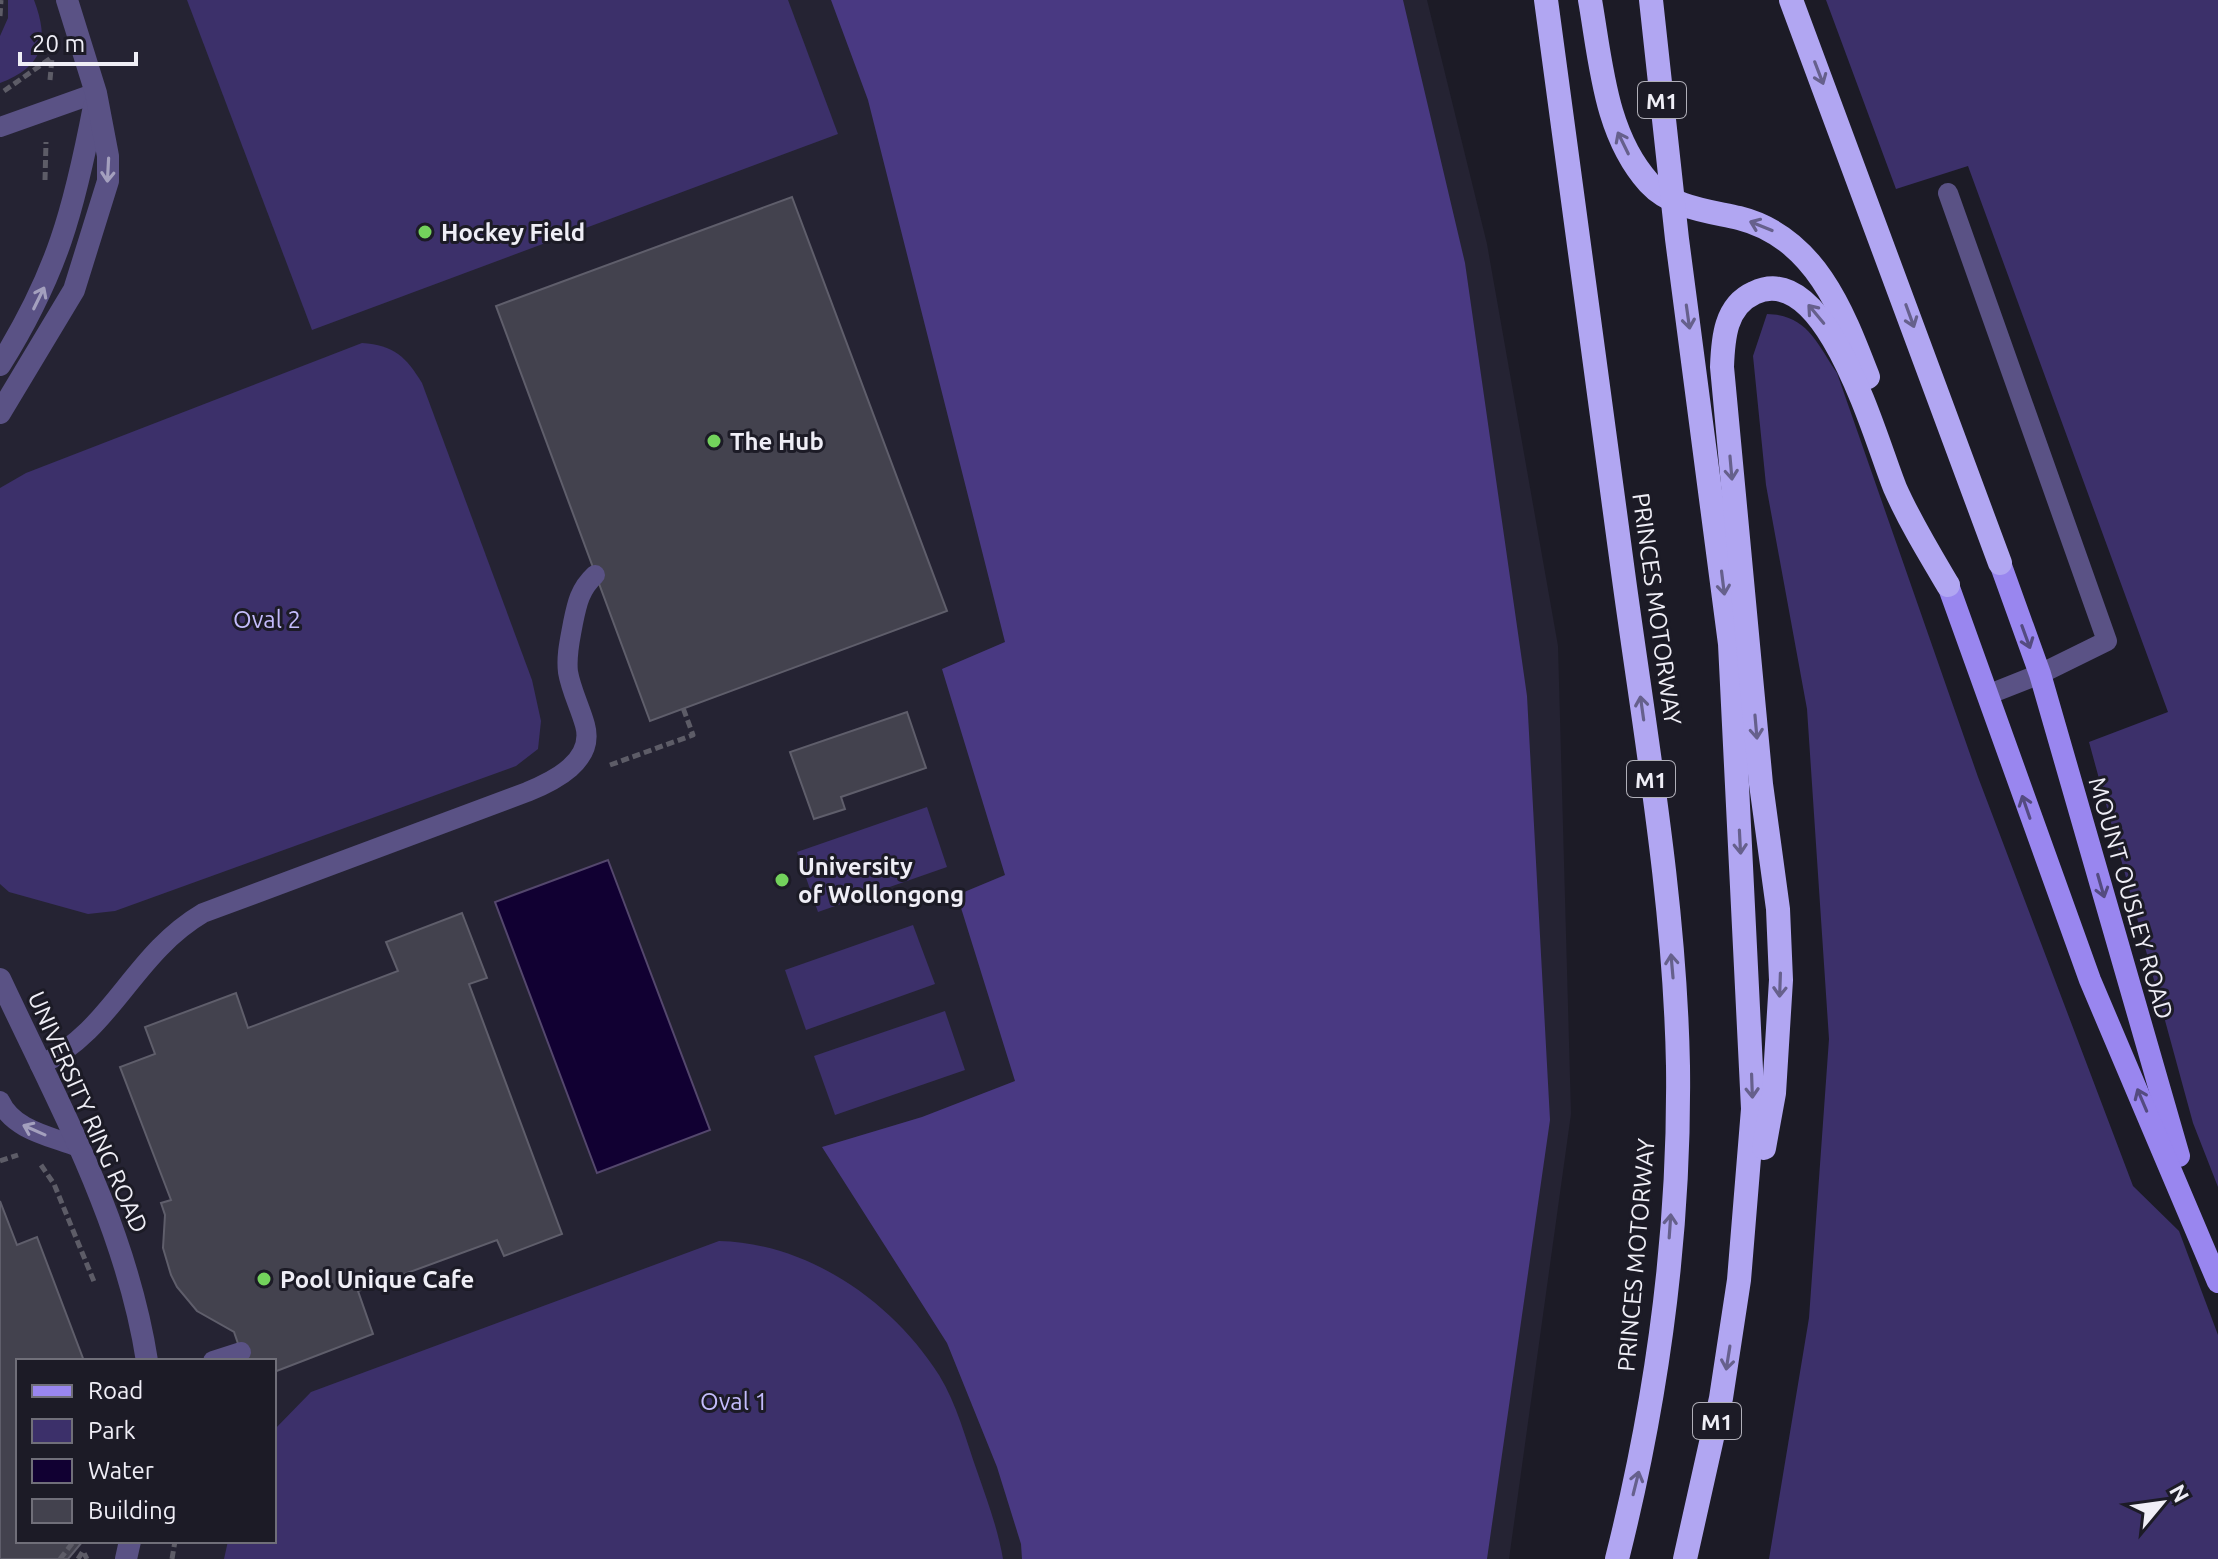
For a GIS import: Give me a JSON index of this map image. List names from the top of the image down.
{
  "streets": {
    "highway": ["M1", "PRINCES MOTORWAY"],
    "main road": ["MOUNT OUSLEY ROAD"],
    "street": ["UNIVERSITY RING ROAD"]
  },
  "parks": ["Oval 2", "Oval 1"],
  "places": [
    "Hockey Field",
    "The Hub",
    "University of Wollongong",
    "Pool Unique Cafe"
  ],
  "legend": [
    "Road",
    "Park",
    "Water",
    "Building"
  ],
  "scale_bar": "20 m",
  "north": "top right"
}
